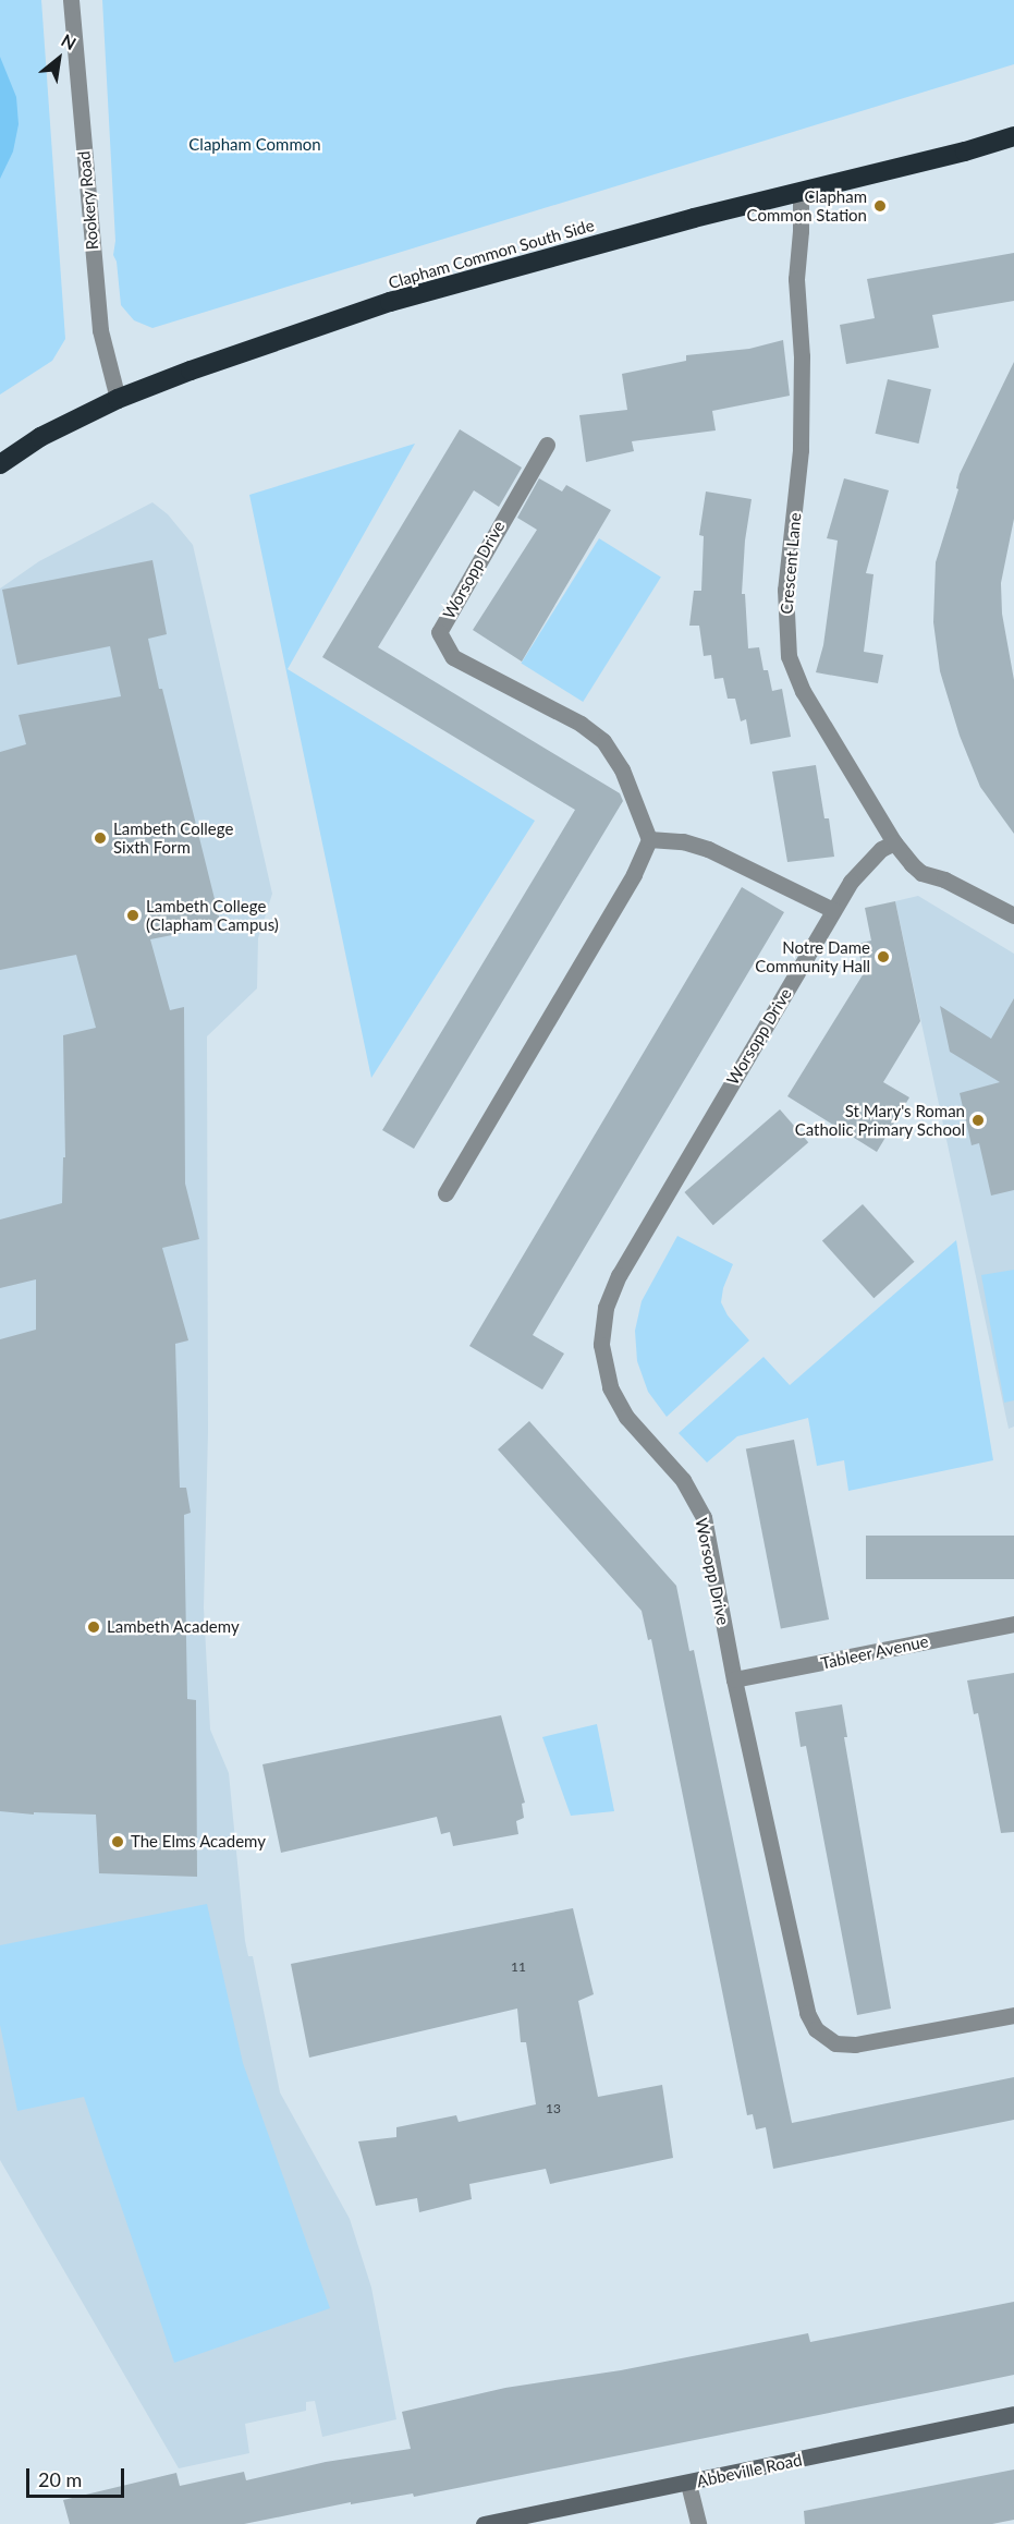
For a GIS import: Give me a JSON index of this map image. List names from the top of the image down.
{
  "streets": {
    "highway": ["Clapham Common South Side"],
    "street": [
      "Rookery Road",
      "Crescent Lane",
      "Worsopp Drive",
      "Tableer Avenue",
      "Abbeville Road"
    ]
  },
  "crossings": [
    ["Rookery Road", "Clapham Common South Side"],
    ["Clapham Common South Side", "Crescent Lane"],
    ["Crescent Lane", "Worsopp Drive"],
    ["Worsopp Drive", "Tableer Avenue"]
  ],
  "parks": ["Clapham Common"],
  "places": [
    "Clapham Common Station",
    "Lambeth College Sixth Form",
    "Lambeth College (Clapham Campus)",
    "Notre Dame Community Hall",
    "St Mary's Roman Catholic Primary School",
    "Lambeth Academy",
    "The Elms Academy"
  ],
  "house_numbers": ["11", "13"],
  "scale_bar": "20 m",
  "north": "top right"
}
